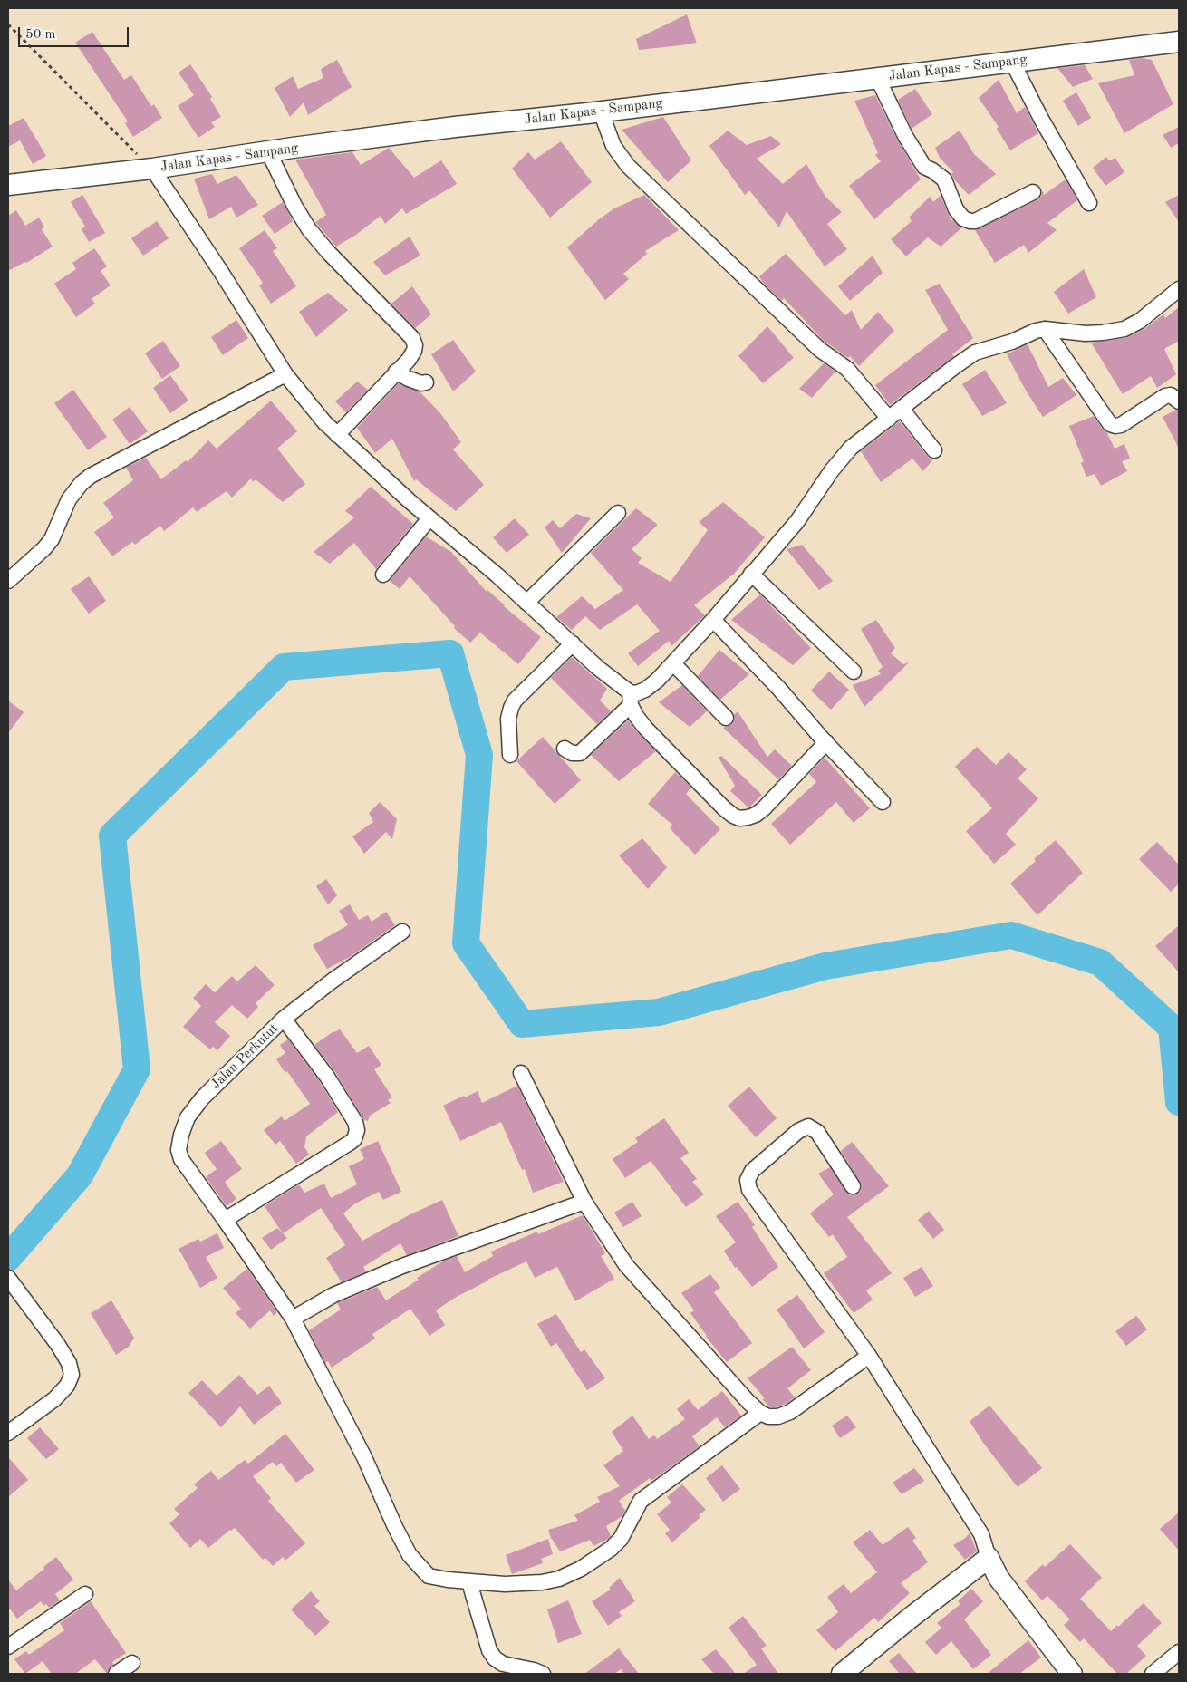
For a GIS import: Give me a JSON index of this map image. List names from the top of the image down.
{
  "streets": {
    "street": ["Jalan Kapas - Sampang", "Jalan Perkutut"]
  },
  "scale_bar": "50 m"
}
